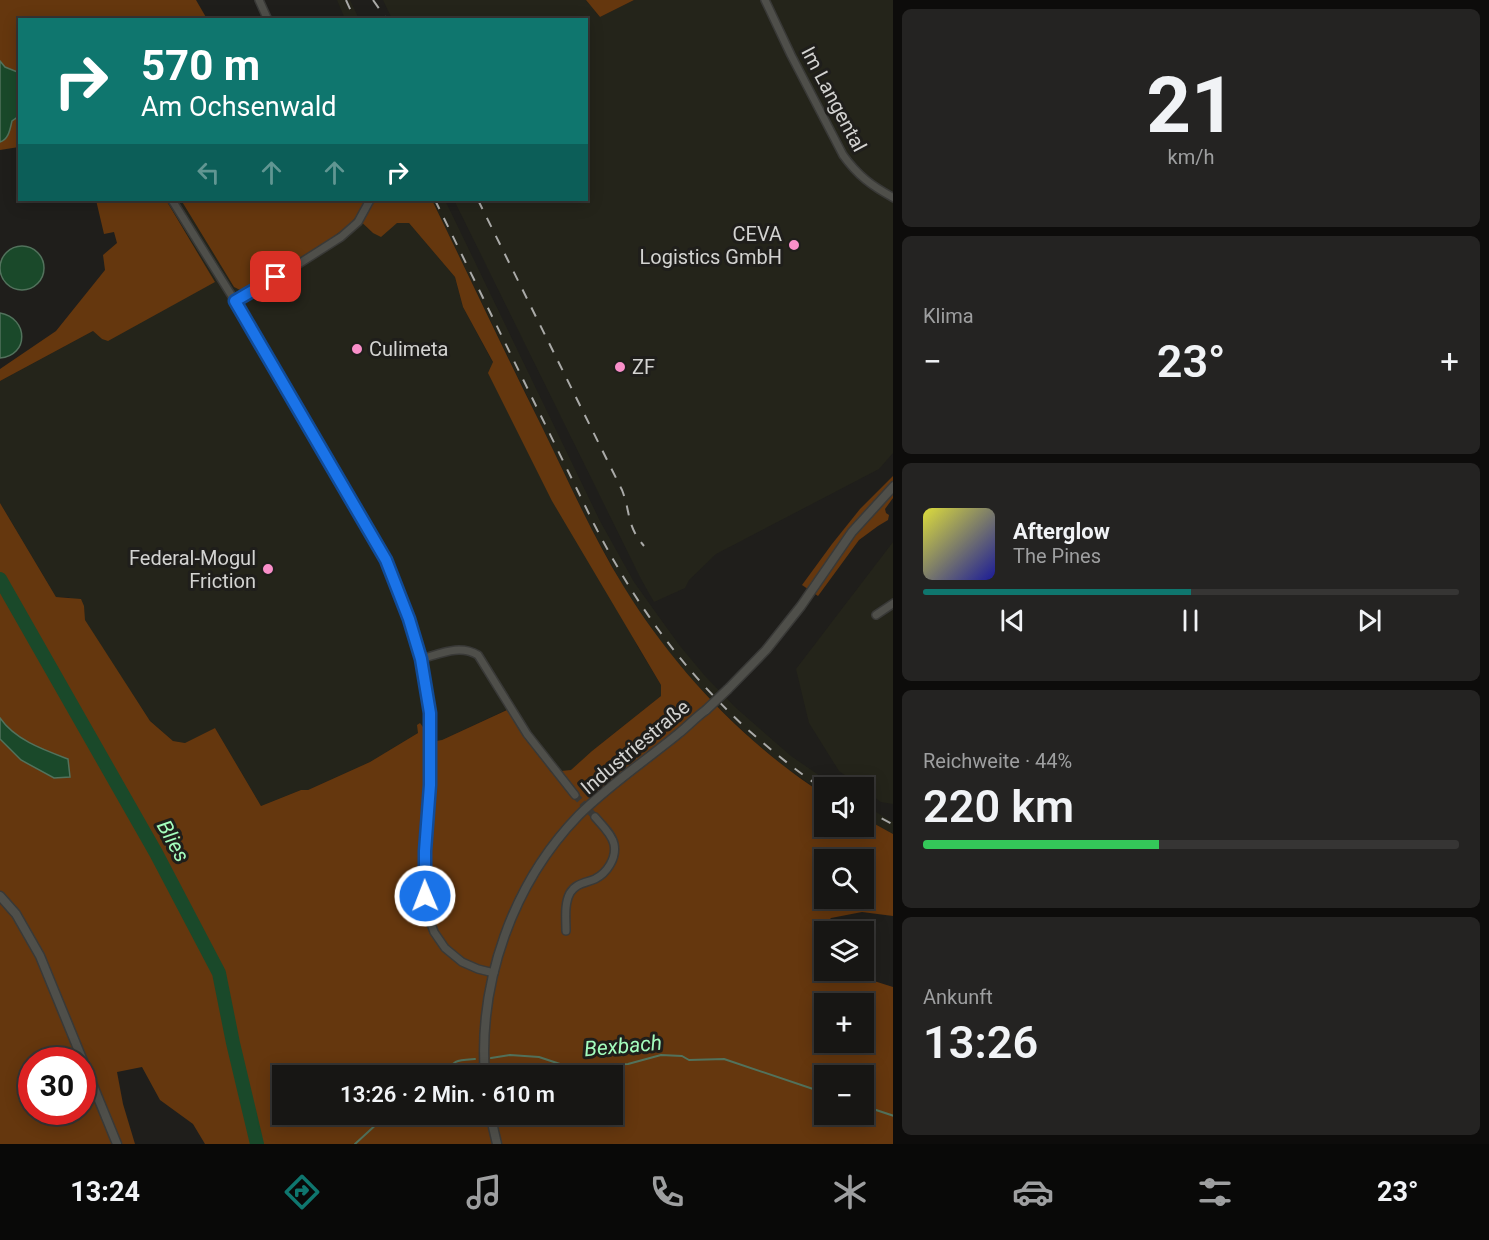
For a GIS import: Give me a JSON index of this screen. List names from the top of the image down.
{
  "streets": {
    "street": ["Im Langental", "Industriestraße"]
  },
  "water": ["Blies", "Bexbach"],
  "places": [
    "CEVA Logistics GmbH",
    "Culimeta",
    "ZF",
    "Federal-Mogul Friction"
  ],
  "page": {
    "tile": [
      ["21", "km/h"],
      "Klima",
      ["Reichweite · 44%", "220 km"],
      ["Ankunft", "13:26"]
    ],
    "turn": ["570 m", "Am Ochsenwald"],
    "heat": ["−", "23°", "+"],
    "song": ["Afterglow", "The Pines"],
    "map_buttons": ["+", "−"],
    "limit": "30",
    "trip": "13:26 · 2 Min. · 610 m",
    "tabs": ["13:24", "23°"]
  }
}
